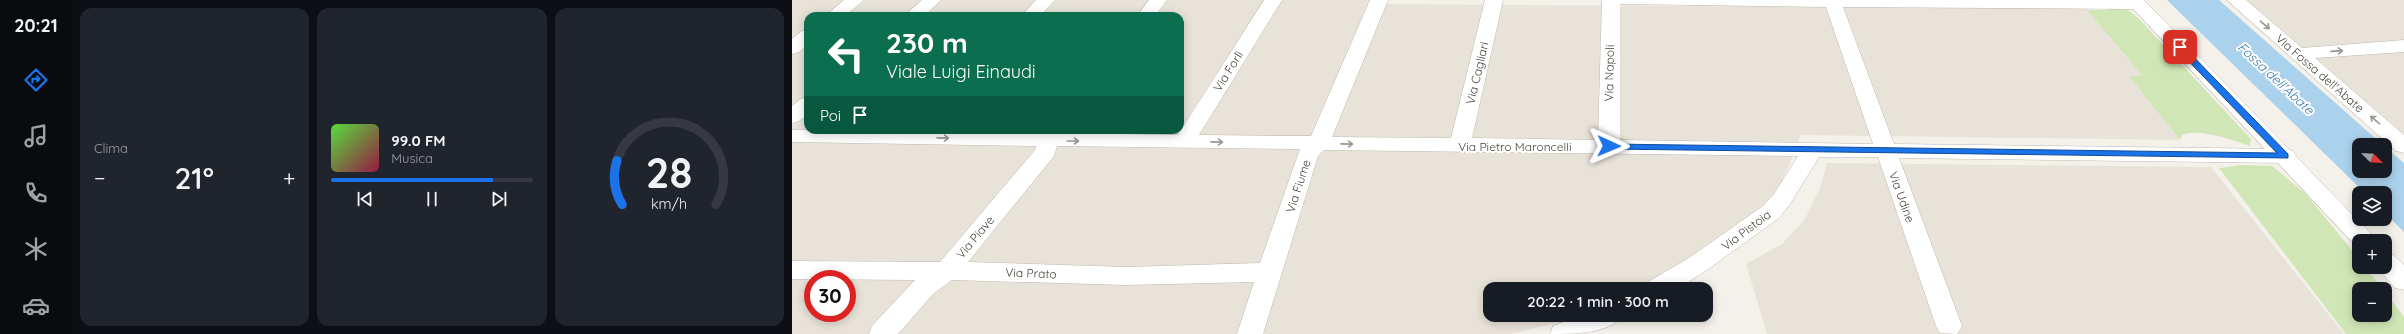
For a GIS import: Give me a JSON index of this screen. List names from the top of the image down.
{
  "streets": {
    "street": [
      "Via Forlì",
      "Via Cagliari",
      "Via Napoli",
      "Via Fossa dell'Abate",
      "Via Pietro Maroncelli",
      "Via Fiume",
      "Via Udine",
      "Via Pistoia",
      "Via Piave",
      "Via Prato"
    ]
  },
  "crossings": [
    ["Via Forlì", "Via Pietro Maroncelli"],
    ["Via Cagliari", "Via Pietro Maroncelli"],
    ["Via Napoli", "Via Pietro Maroncelli"],
    ["Via Pietro Maroncelli", "Via Fiume"],
    ["Via Pietro Maroncelli", "Via Udine"],
    ["Via Pietro Maroncelli", "Via Pistoia"],
    ["Via Pietro Maroncelli", "Via Piave"],
    ["Via Fiume", "Via Prato"],
    ["Via Piave", "Via Prato"]
  ],
  "one_way": ["Via Pietro Maroncelli"],
  "water": ["Fossa dell'Abate"],
  "north": "bottom right",
  "page": {
    "tabs": "20:21",
    "tile": "Clima",
    "turn": ["230 m", "Viale Luigi Einaudi"],
    "then": "Poi",
    "song": ["99.0 FM", "Musica"],
    "map_buttons": ["+", "−"],
    "heat": ["−", "21°", "+"],
    "limit": "30",
    "trip": "20:22 · 1 min · 300 m",
    "gauge": ["28", "km/h"]
  }
}
